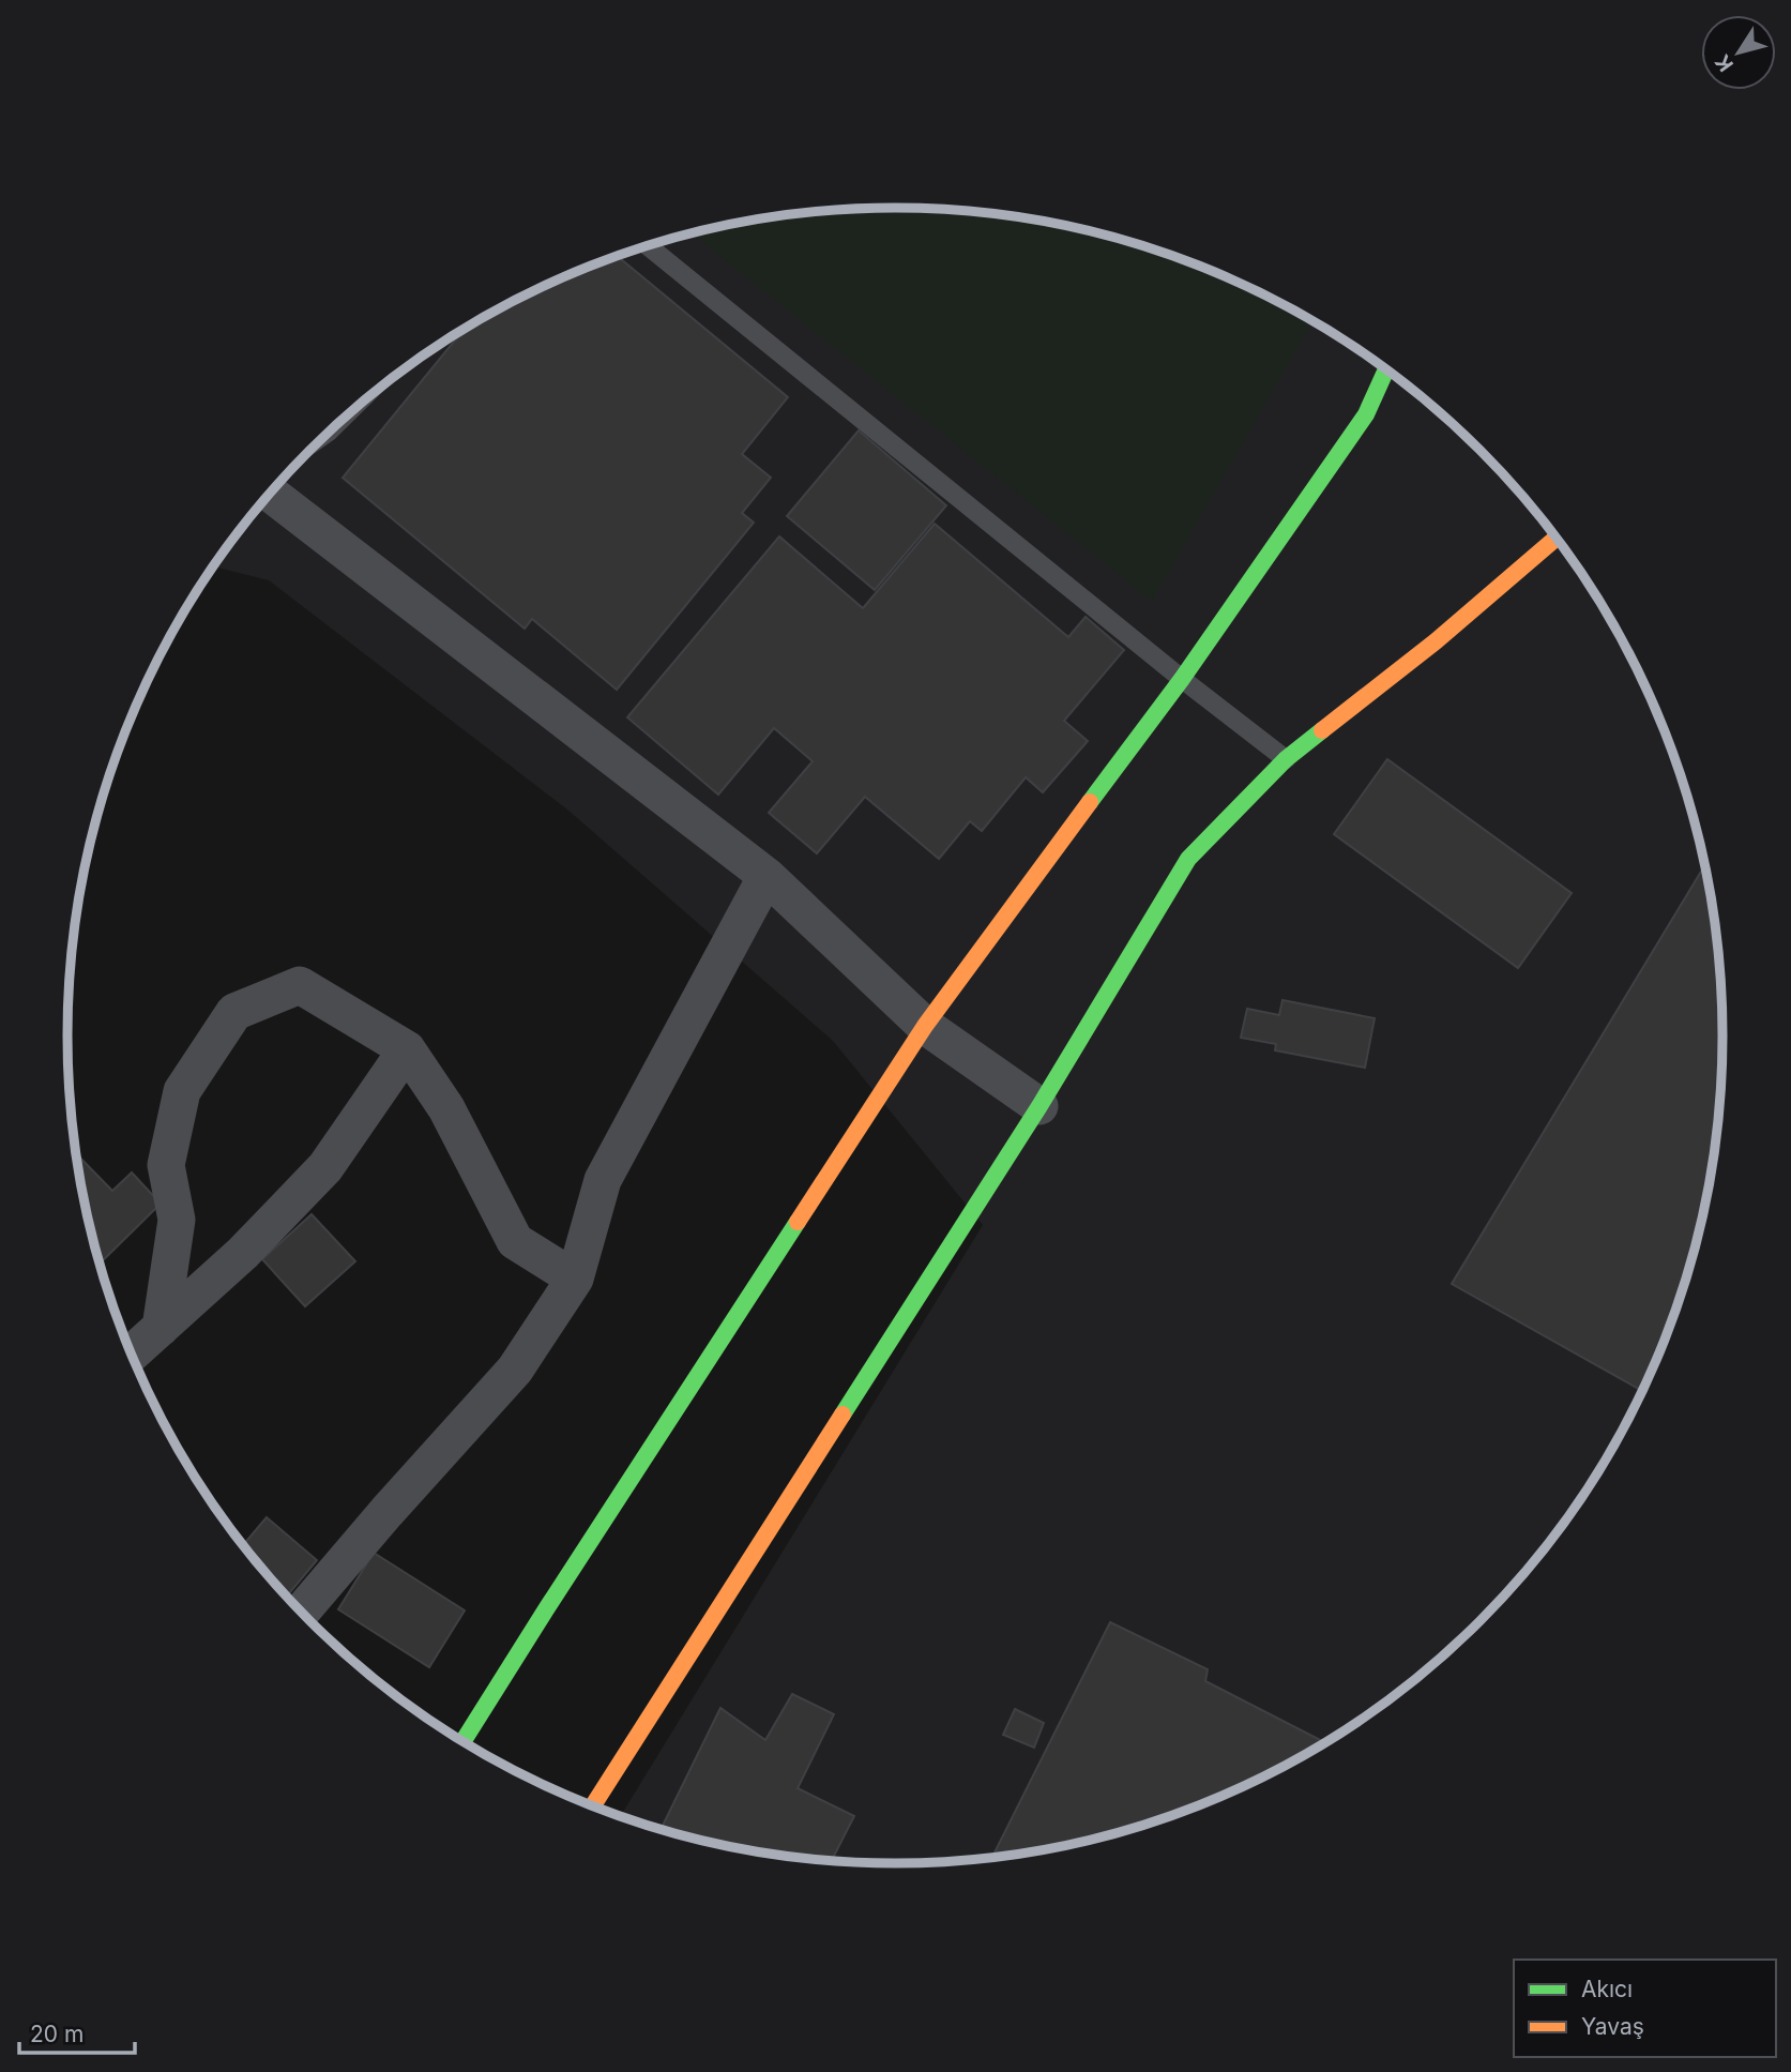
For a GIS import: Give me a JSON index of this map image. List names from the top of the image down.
{
  "legend": ["Akıcı", "Yavaş"],
  "scale_bar": "20 m",
  "north": "bottom left"
}
